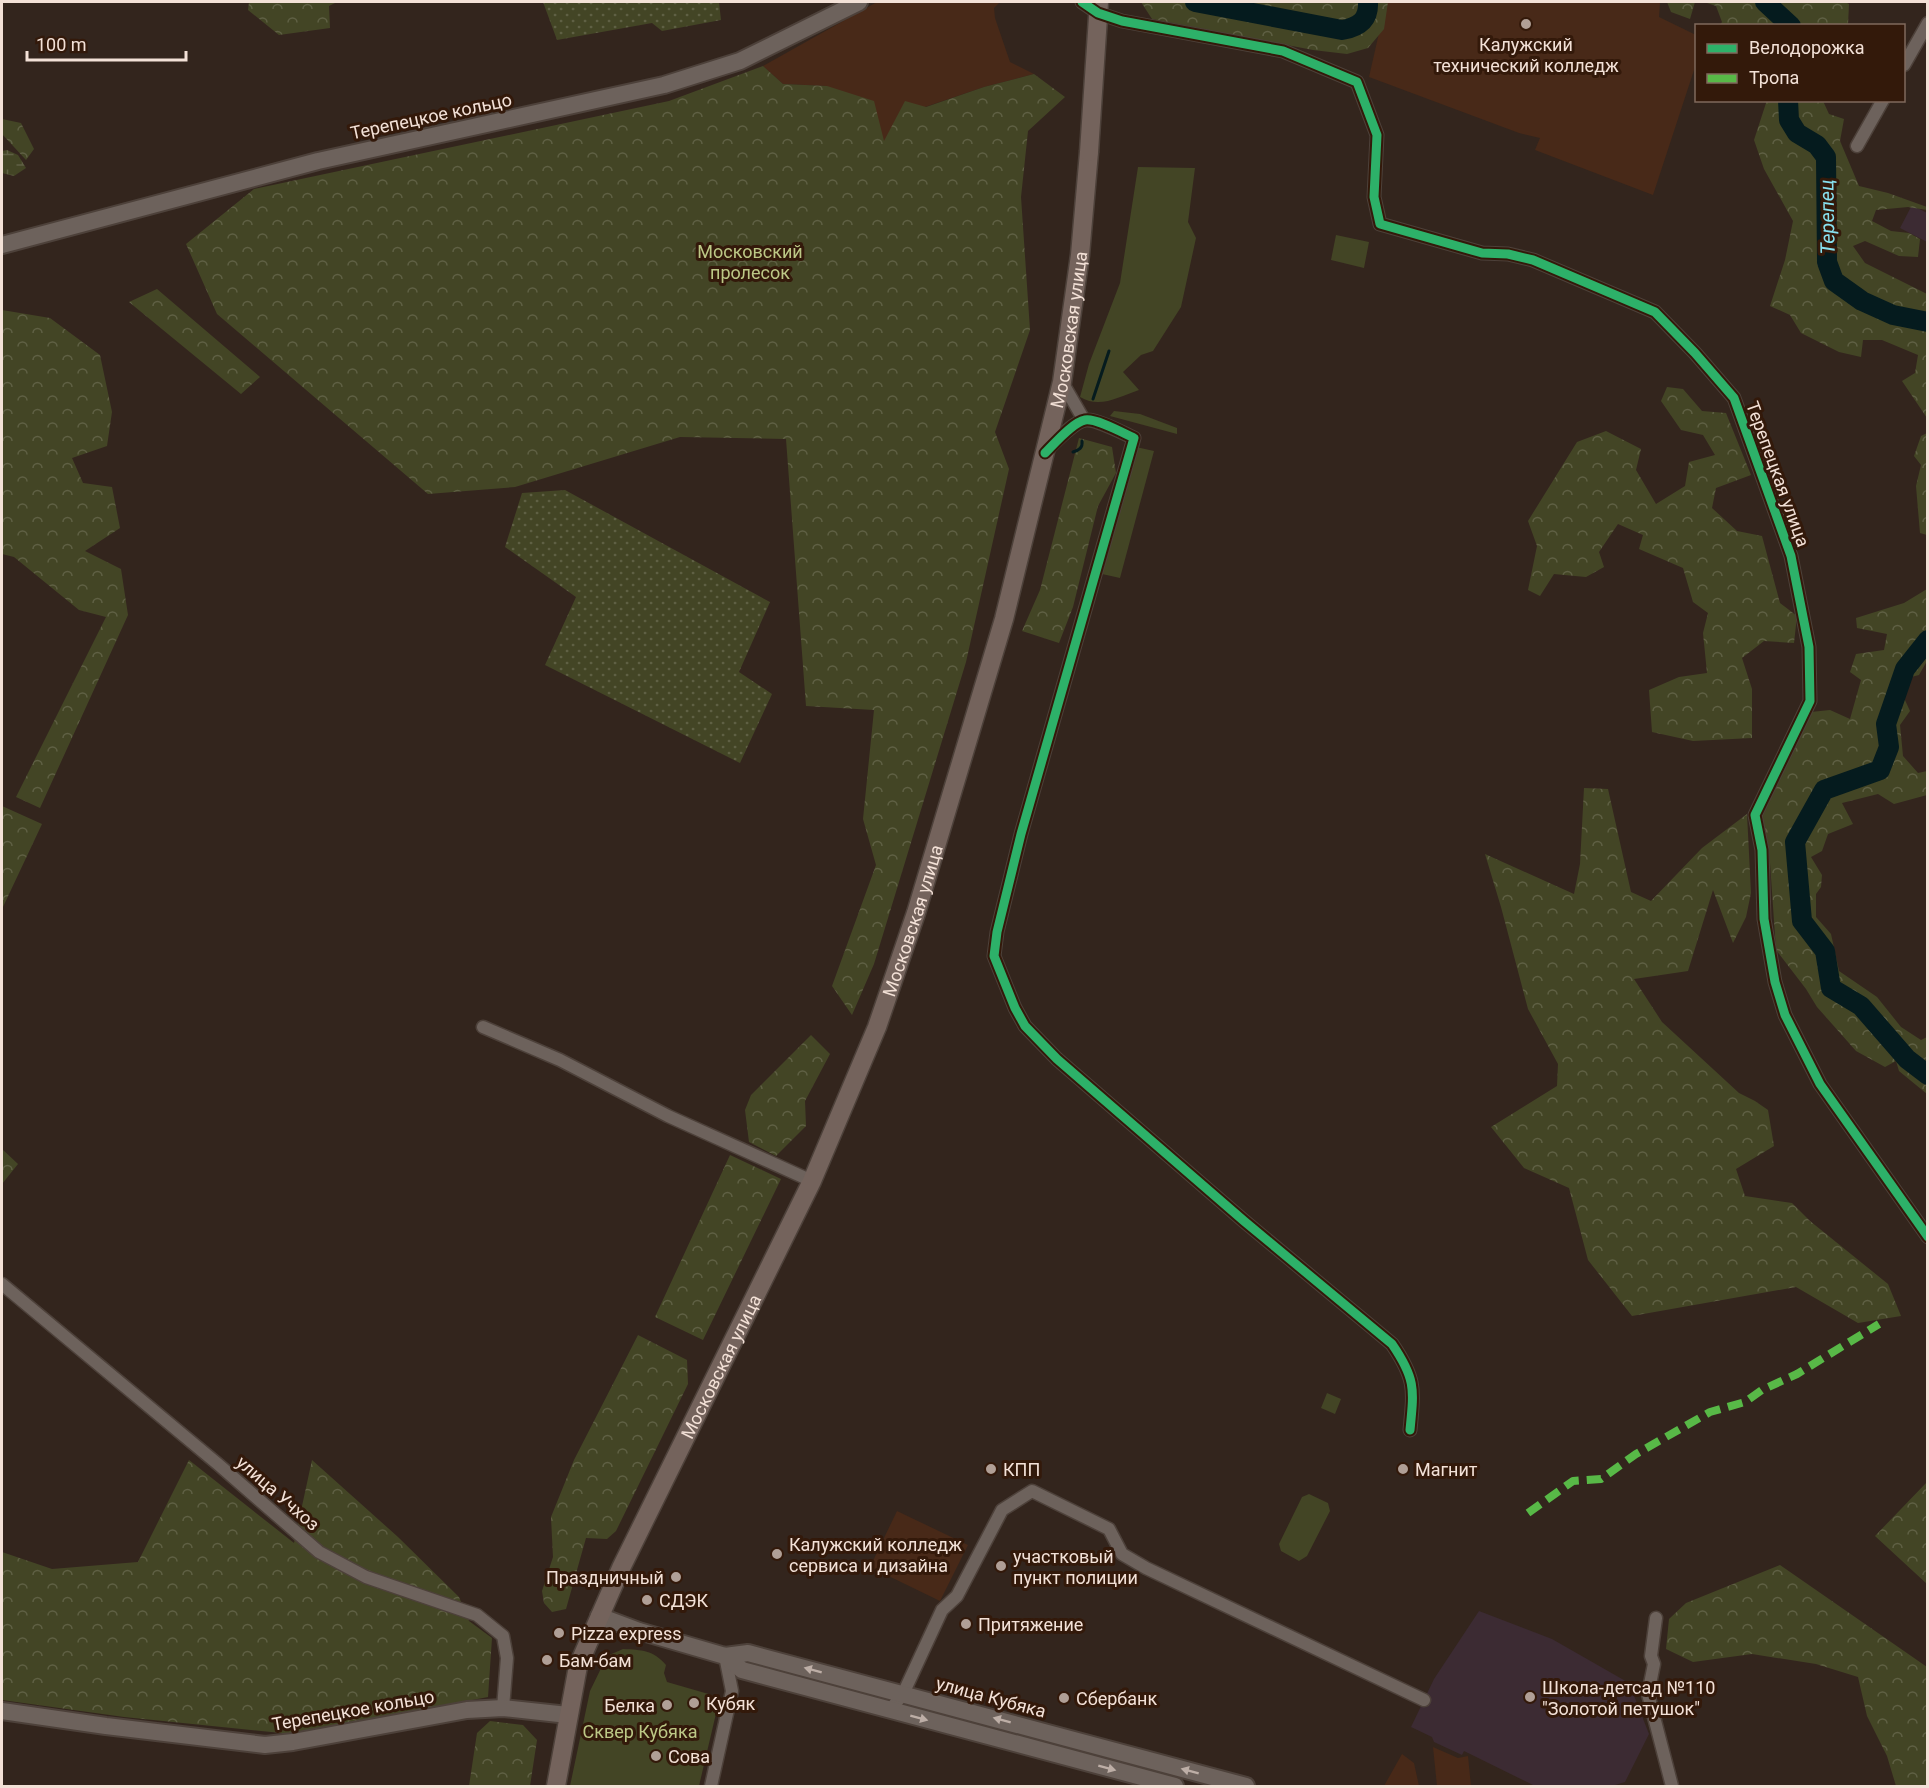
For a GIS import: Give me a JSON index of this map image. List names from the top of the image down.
{
  "streets": {
    "main road": ["Московская улица"],
    "street": [
      "Терепецкое кольцо",
      "Терепецкая улица",
      "улица Учхоз",
      "улица Кубяка"
    ]
  },
  "crossings": [
    ["Терепецкое кольцо", "Московская улица"],
    ["Терепецкое кольцо", "улица Учхоз"],
    ["Московская улица", "улица Кубяка"]
  ],
  "water": ["Терепец"],
  "parks": ["Московский пролесок", "Сквер Кубяка"],
  "places": [
    "Калужский технический колледж",
    "КПП",
    "Магнит",
    "Калужский колледж сервиса и дизайна",
    "участковый пункт полиции",
    "Праздничный",
    "СДЭК",
    "Притяжение",
    "Pizza express",
    "Бам-бам",
    "Школа-детсад №110 \"Золотой петушок\"",
    "Сбербанк",
    "Кубяк",
    "Белка",
    "Сова"
  ],
  "legend": ["Велодорожка", "Тропа"],
  "scale_bar": "100 m"
}
